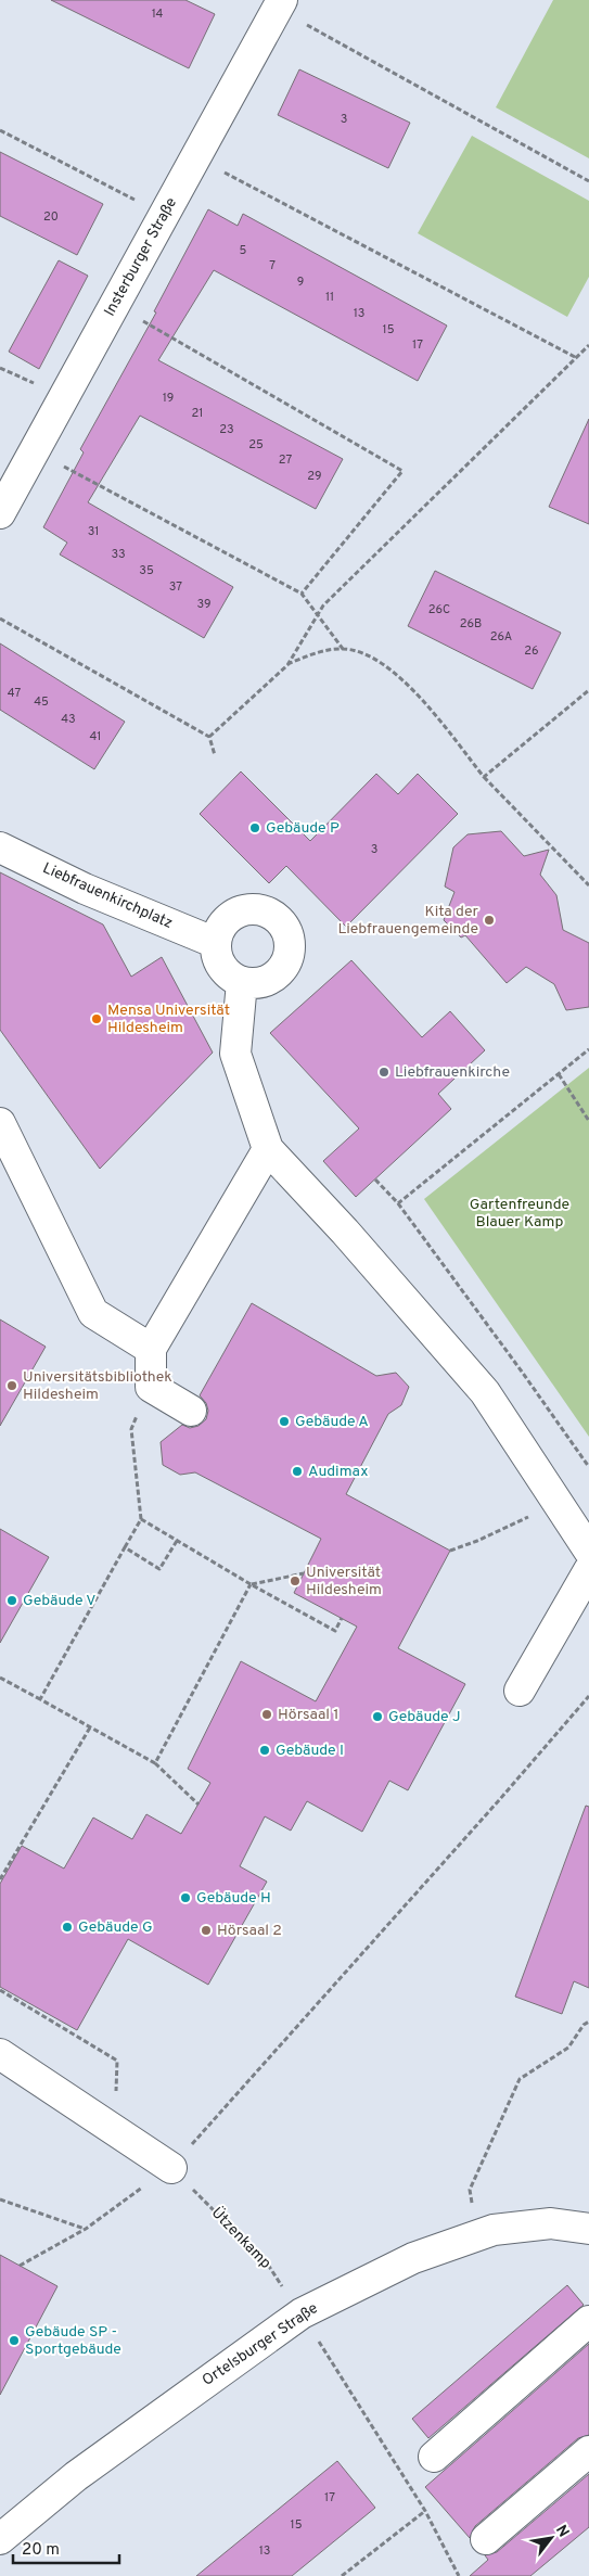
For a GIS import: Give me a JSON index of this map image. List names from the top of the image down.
{
  "streets": {
    "street": ["Insterburger Straße", "Liebfrauenkirchplatz", "Ortelsburger Straße"],
    "path": ["Ützenkamp"]
  },
  "crossings": [
    ["Ützenkamp", "Ortelsburger Straße"]
  ],
  "parks": ["Gartenfreunde Blauer Kamp"],
  "places": [
    "Gebäude P",
    "Kita der Liebfrauengemeinde",
    "Mensa Universität Hildesheim",
    "Liebfrauenkirche",
    "Universitätsbibliothek Hildesheim",
    "Gebäude A",
    "Audimax",
    "Universität Hildesheim",
    "Gebäude V",
    "Hörsaal 1",
    "Gebäude J",
    "Gebäude I",
    "Gebäude H",
    "Gebäude G",
    "Hörsaal 2",
    "Gebäude SP - Sportgebäude"
  ],
  "house_numbers": [
    "14",
    "3",
    "20",
    "5",
    "7",
    "9",
    "11",
    "13",
    "15",
    "17",
    "19",
    "21",
    "23",
    "25",
    "27",
    "29",
    "31",
    "33",
    "35",
    "37",
    "39",
    "26C",
    "26B",
    "26A",
    "26",
    "47",
    "45",
    "43",
    "41",
    "3",
    "17",
    "15",
    "13"
  ],
  "scale_bar": "20 m",
  "north": "top right"
}
